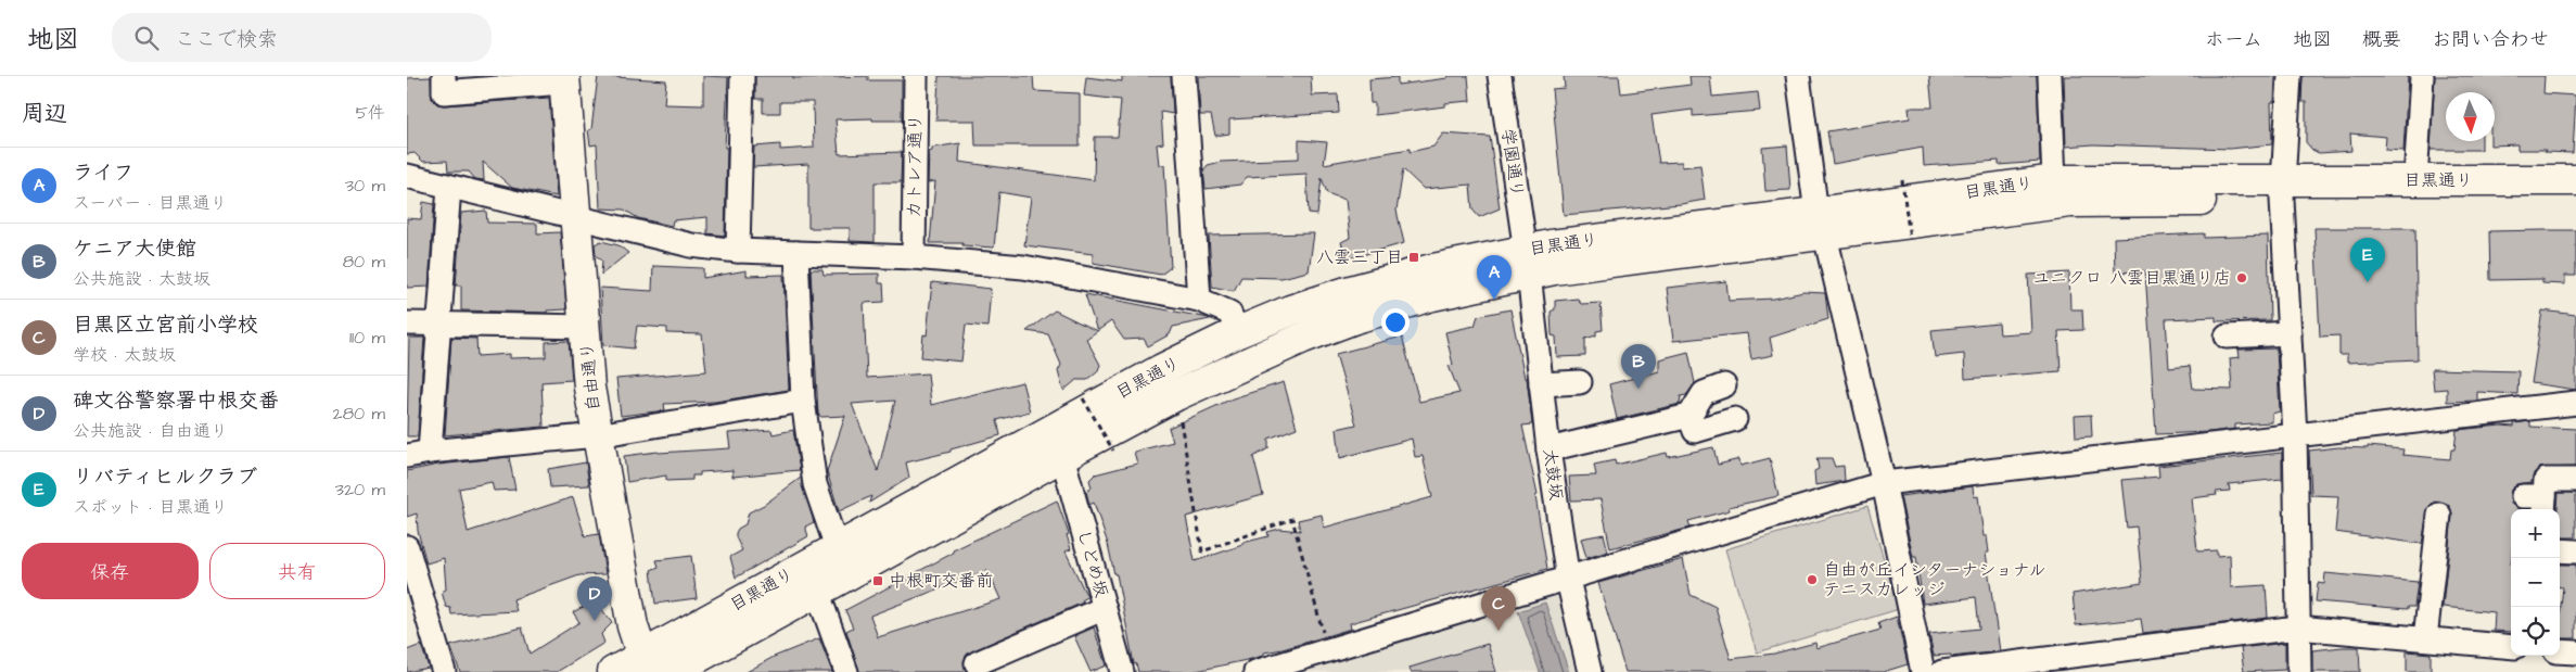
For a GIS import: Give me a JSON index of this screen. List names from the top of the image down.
{
  "streets": {
    "main road": ["目黒通り", "自由通り"],
    "street": [
      "学園通り",
      "カトレア通り",
      "太鼓坂",
      "しどめ坂"
    ]
  },
  "crossings": [
    ["学園通り", "目黒通り"],
    ["学園通り", "太鼓坂"],
    ["目黒通り", "自由通り"],
    ["目黒通り", "太鼓坂"],
    ["目黒通り", "しどめ坂"]
  ],
  "places": {
    "transit": ["八雲三丁目", "中根町交番前"],
    "other": ["ユニクロ 八雲目黒通り店", "自由が丘インターナショナル テニスカレッジ"]
  },
  "north": "bottom",
  "page": {
    "header": "地図",
    "search": "ここで検索",
    "nav": [
      "ホーム",
      "地図",
      "概要",
      "お問い合わせ"
    ],
    "heading": ["周辺", "5件"],
    "list": [
      {
        "mark": "A",
        "name": "ライフ",
        "note": "スーパー · 目黒通り",
        "value": "30 m"
      },
      {
        "mark": "B",
        "name": "ケニア大使館",
        "note": "公共施設 · 太鼓坂",
        "value": "80 m"
      },
      {
        "mark": "C",
        "name": "目黒区立宮前小学校",
        "note": "学校 · 太鼓坂",
        "value": "110 m"
      },
      {
        "mark": "D",
        "name": "碑文谷警察署中根交番",
        "note": "公共施設 · 自由通り",
        "value": "280 m"
      },
      {
        "mark": "E",
        "name": "リバティヒルクラブ",
        "note": "スポット · 目黒通り",
        "value": "320 m"
      }
    ],
    "pins": [
      "E",
      "A",
      "B",
      "D",
      "C"
    ],
    "map_buttons": ["+", "−"],
    "buttons": ["保存", "共有"]
  }
}
